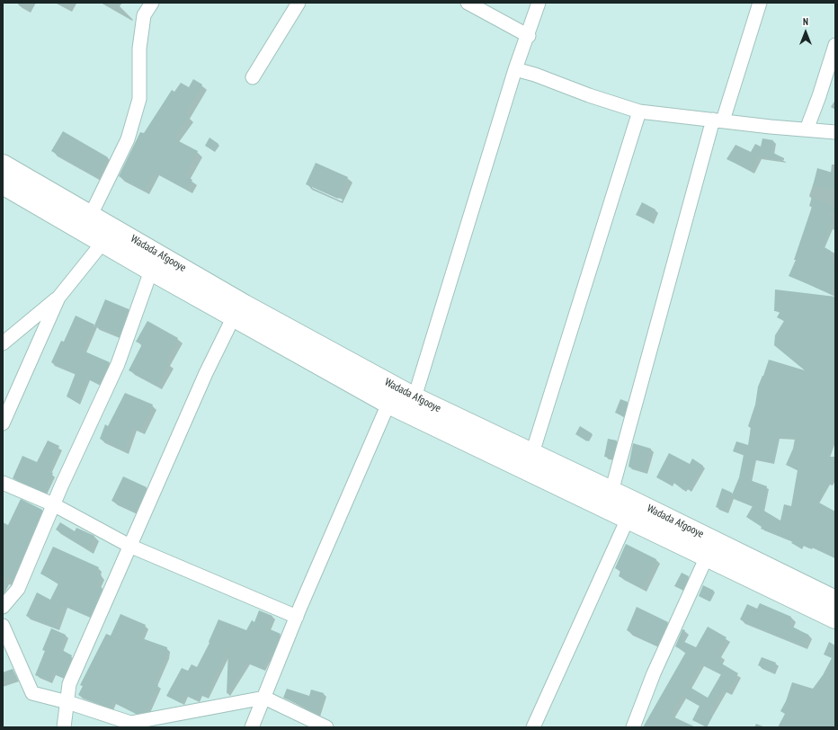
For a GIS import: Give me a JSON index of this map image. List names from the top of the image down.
{
  "streets": {
    "highway": ["Wadada Afgooye"]
  },
  "north": "top"
}
